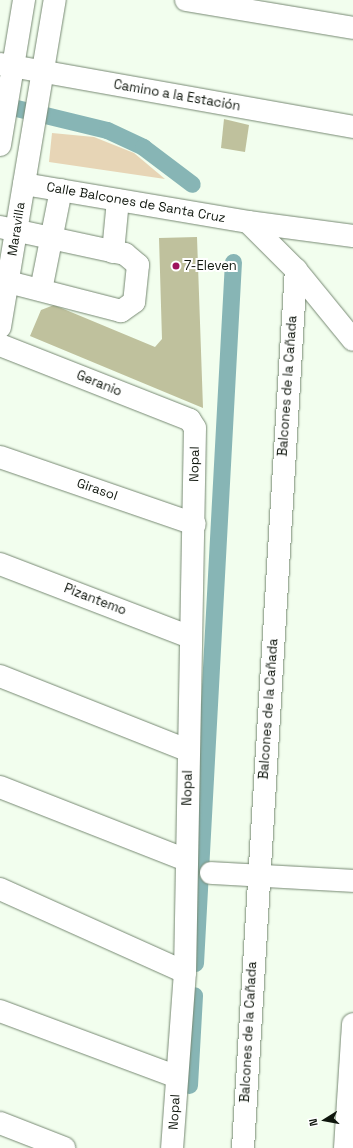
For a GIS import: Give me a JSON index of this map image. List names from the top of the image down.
{
  "streets": {
    "street": [
      "Camino a la Estación",
      "Calle Balcones de Santa Cruz",
      "Maravilla",
      "Geranio",
      "Balcones de la Cañada",
      "Nopal",
      "Girasol",
      "Pizantemo"
    ]
  },
  "crossings": [
    ["Camino a la Estación", "Maravilla"],
    ["Calle Balcones de Santa Cruz", "Maravilla"],
    ["Geranio", "Nopal"],
    ["Nopal", "Girasol"],
    ["Nopal", "Pizantemo"]
  ],
  "places": ["7-Eleven"],
  "north": "left"
}
